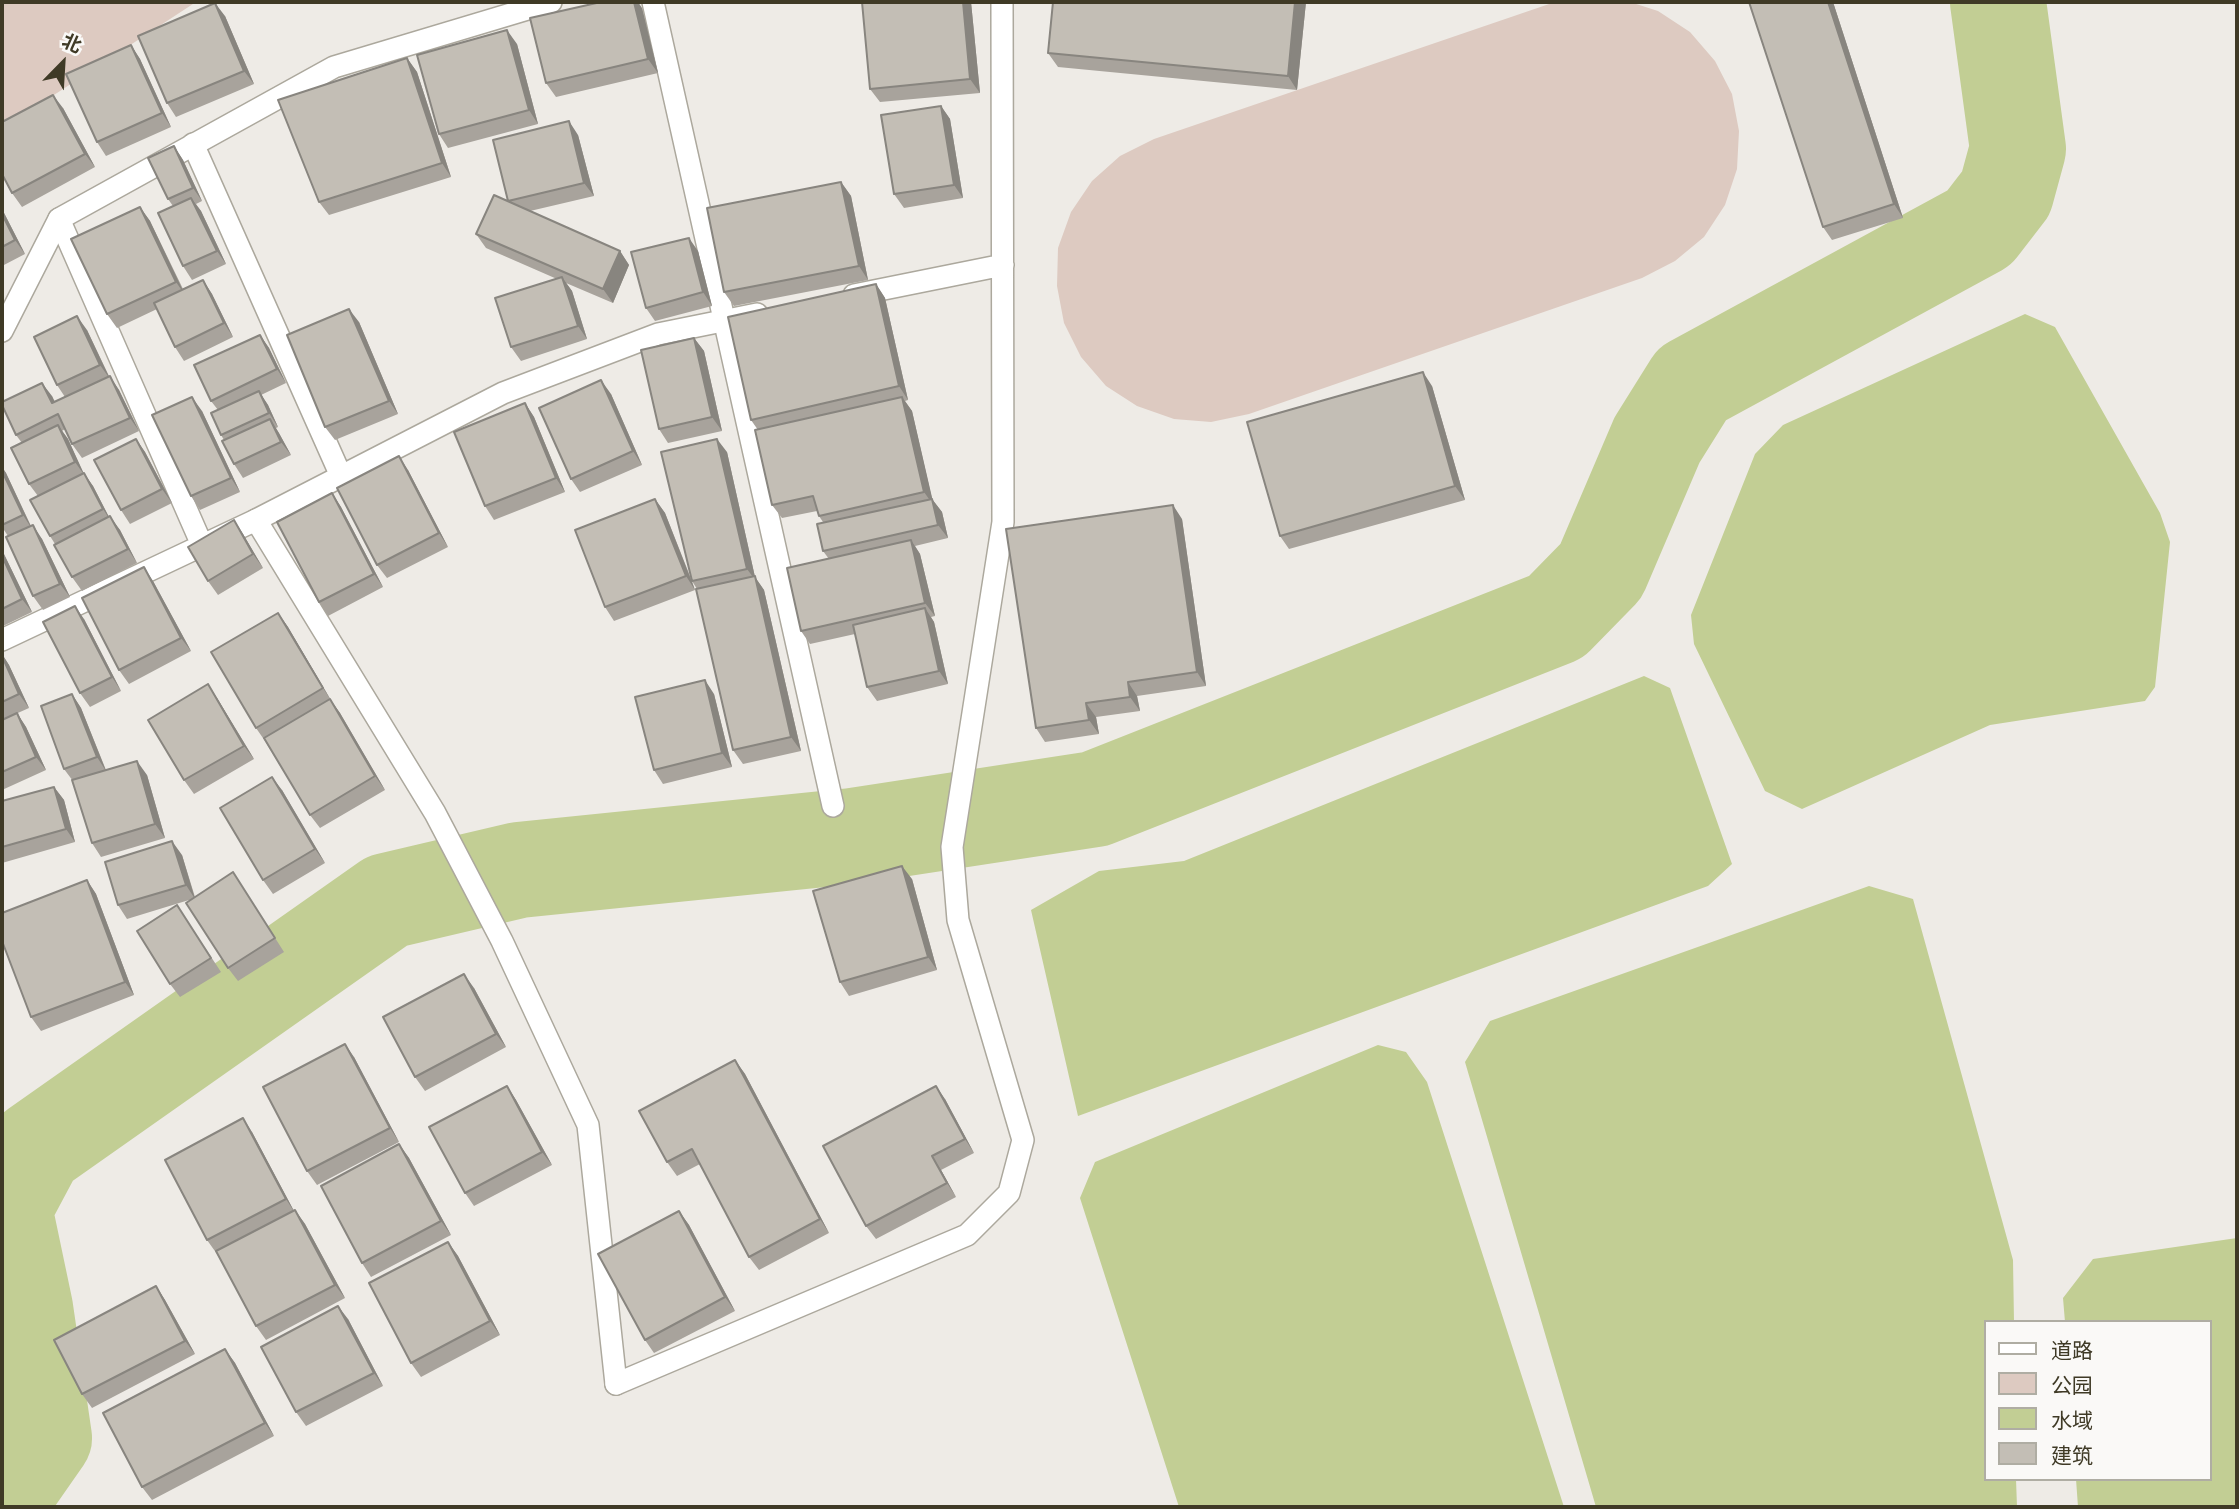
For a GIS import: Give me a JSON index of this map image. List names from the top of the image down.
{
  "legend": [
    "道路",
    "公园",
    "水域",
    "建筑"
  ],
  "north": "top right"
}
